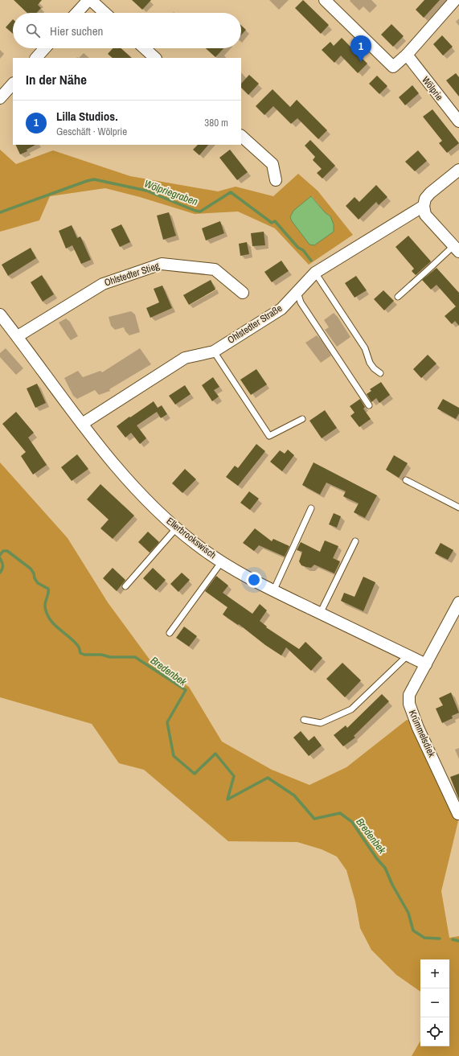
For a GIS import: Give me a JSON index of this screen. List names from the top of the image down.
{
  "streets": {
    "street": [
      "Wölprie",
      "Ohlstedter Stieg",
      "Ohlstedter Straße",
      "Ellerbrookswisch",
      "Krümmelsdiek"
    ]
  },
  "crossings": [
    ["Ohlstedter Stieg", "Ellerbrookswisch"],
    ["Ohlstedter Straße", "Ellerbrookswisch"],
    ["Ellerbrookswisch", "Krümmelsdiek"]
  ],
  "water": ["Wölpriegraben", "Bredenbek"],
  "page": {
    "search": "Hier suchen",
    "pins": "1",
    "heading": "In der Nähe",
    "list": [
      {
        "mark": "1",
        "name": "Lilla Studios.",
        "note": "Geschäft · Wölprie",
        "value": "380 m"
      }
    ],
    "map_buttons": ["+", "−"]
  }
}
